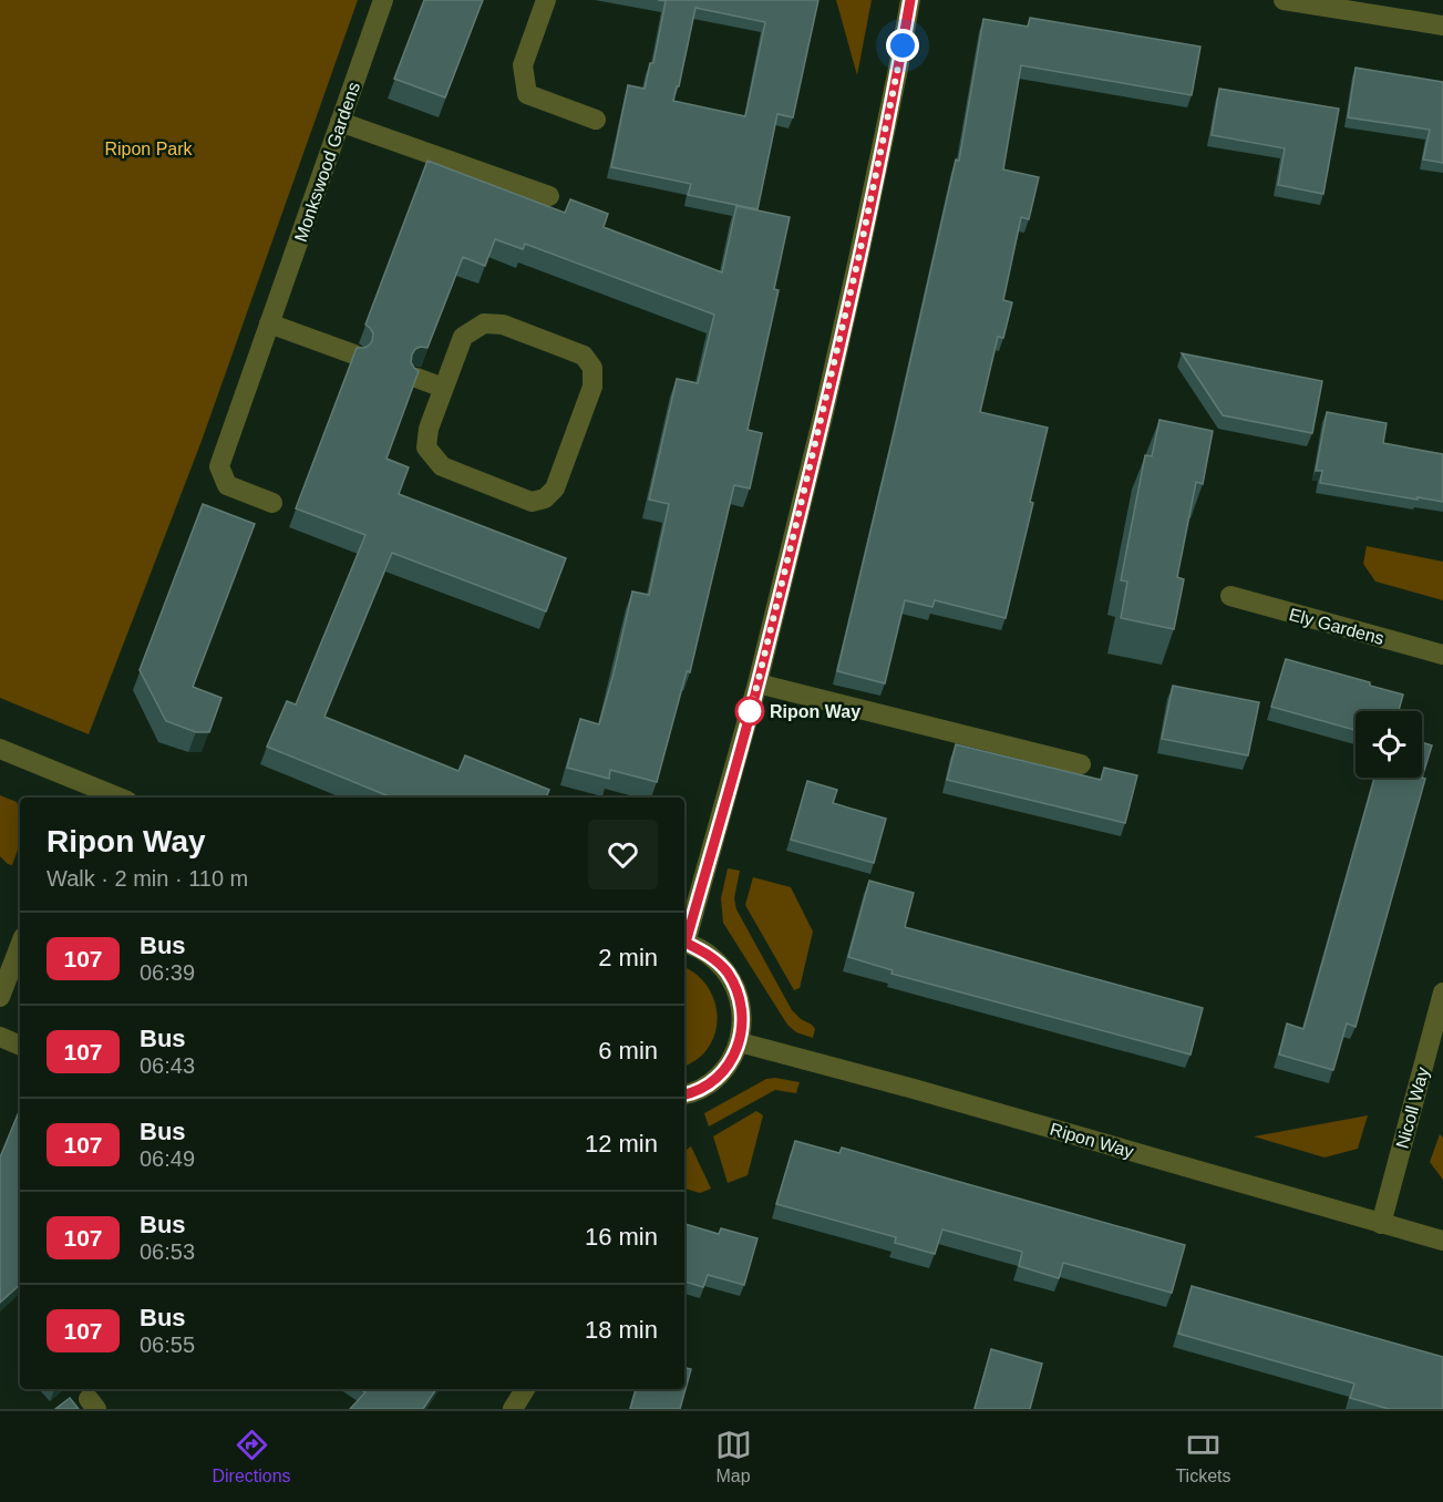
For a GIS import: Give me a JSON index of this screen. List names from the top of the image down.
{
  "streets": {
    "street": [
      "Monkswood Gardens",
      "Ely Gardens",
      "Nicoll Way",
      "Ripon Way"
    ]
  },
  "crossings": [
    ["Nicoll Way", "Ripon Way"]
  ],
  "parks": ["Ripon Park"],
  "places": ["Ripon Way"],
  "lines": ["bus line 107"],
  "page": {
    "heading": ["Ripon Way", "Walk · 2 min · 110 m"],
    "list": [
      {
        "mark": "107",
        "name": "Bus",
        "note": "06:39",
        "value": "2 min"
      },
      {
        "mark": "107",
        "name": "Bus",
        "note": "06:43",
        "value": "6 min"
      },
      {
        "mark": "107",
        "name": "Bus",
        "note": "06:49",
        "value": "12 min"
      },
      {
        "mark": "107",
        "name": "Bus",
        "note": "06:53",
        "value": "16 min"
      },
      {
        "mark": "107",
        "name": "Bus",
        "note": "06:55",
        "value": "18 min"
      }
    ],
    "tabs": ["Directions", "Map", "Tickets"]
  }
}
